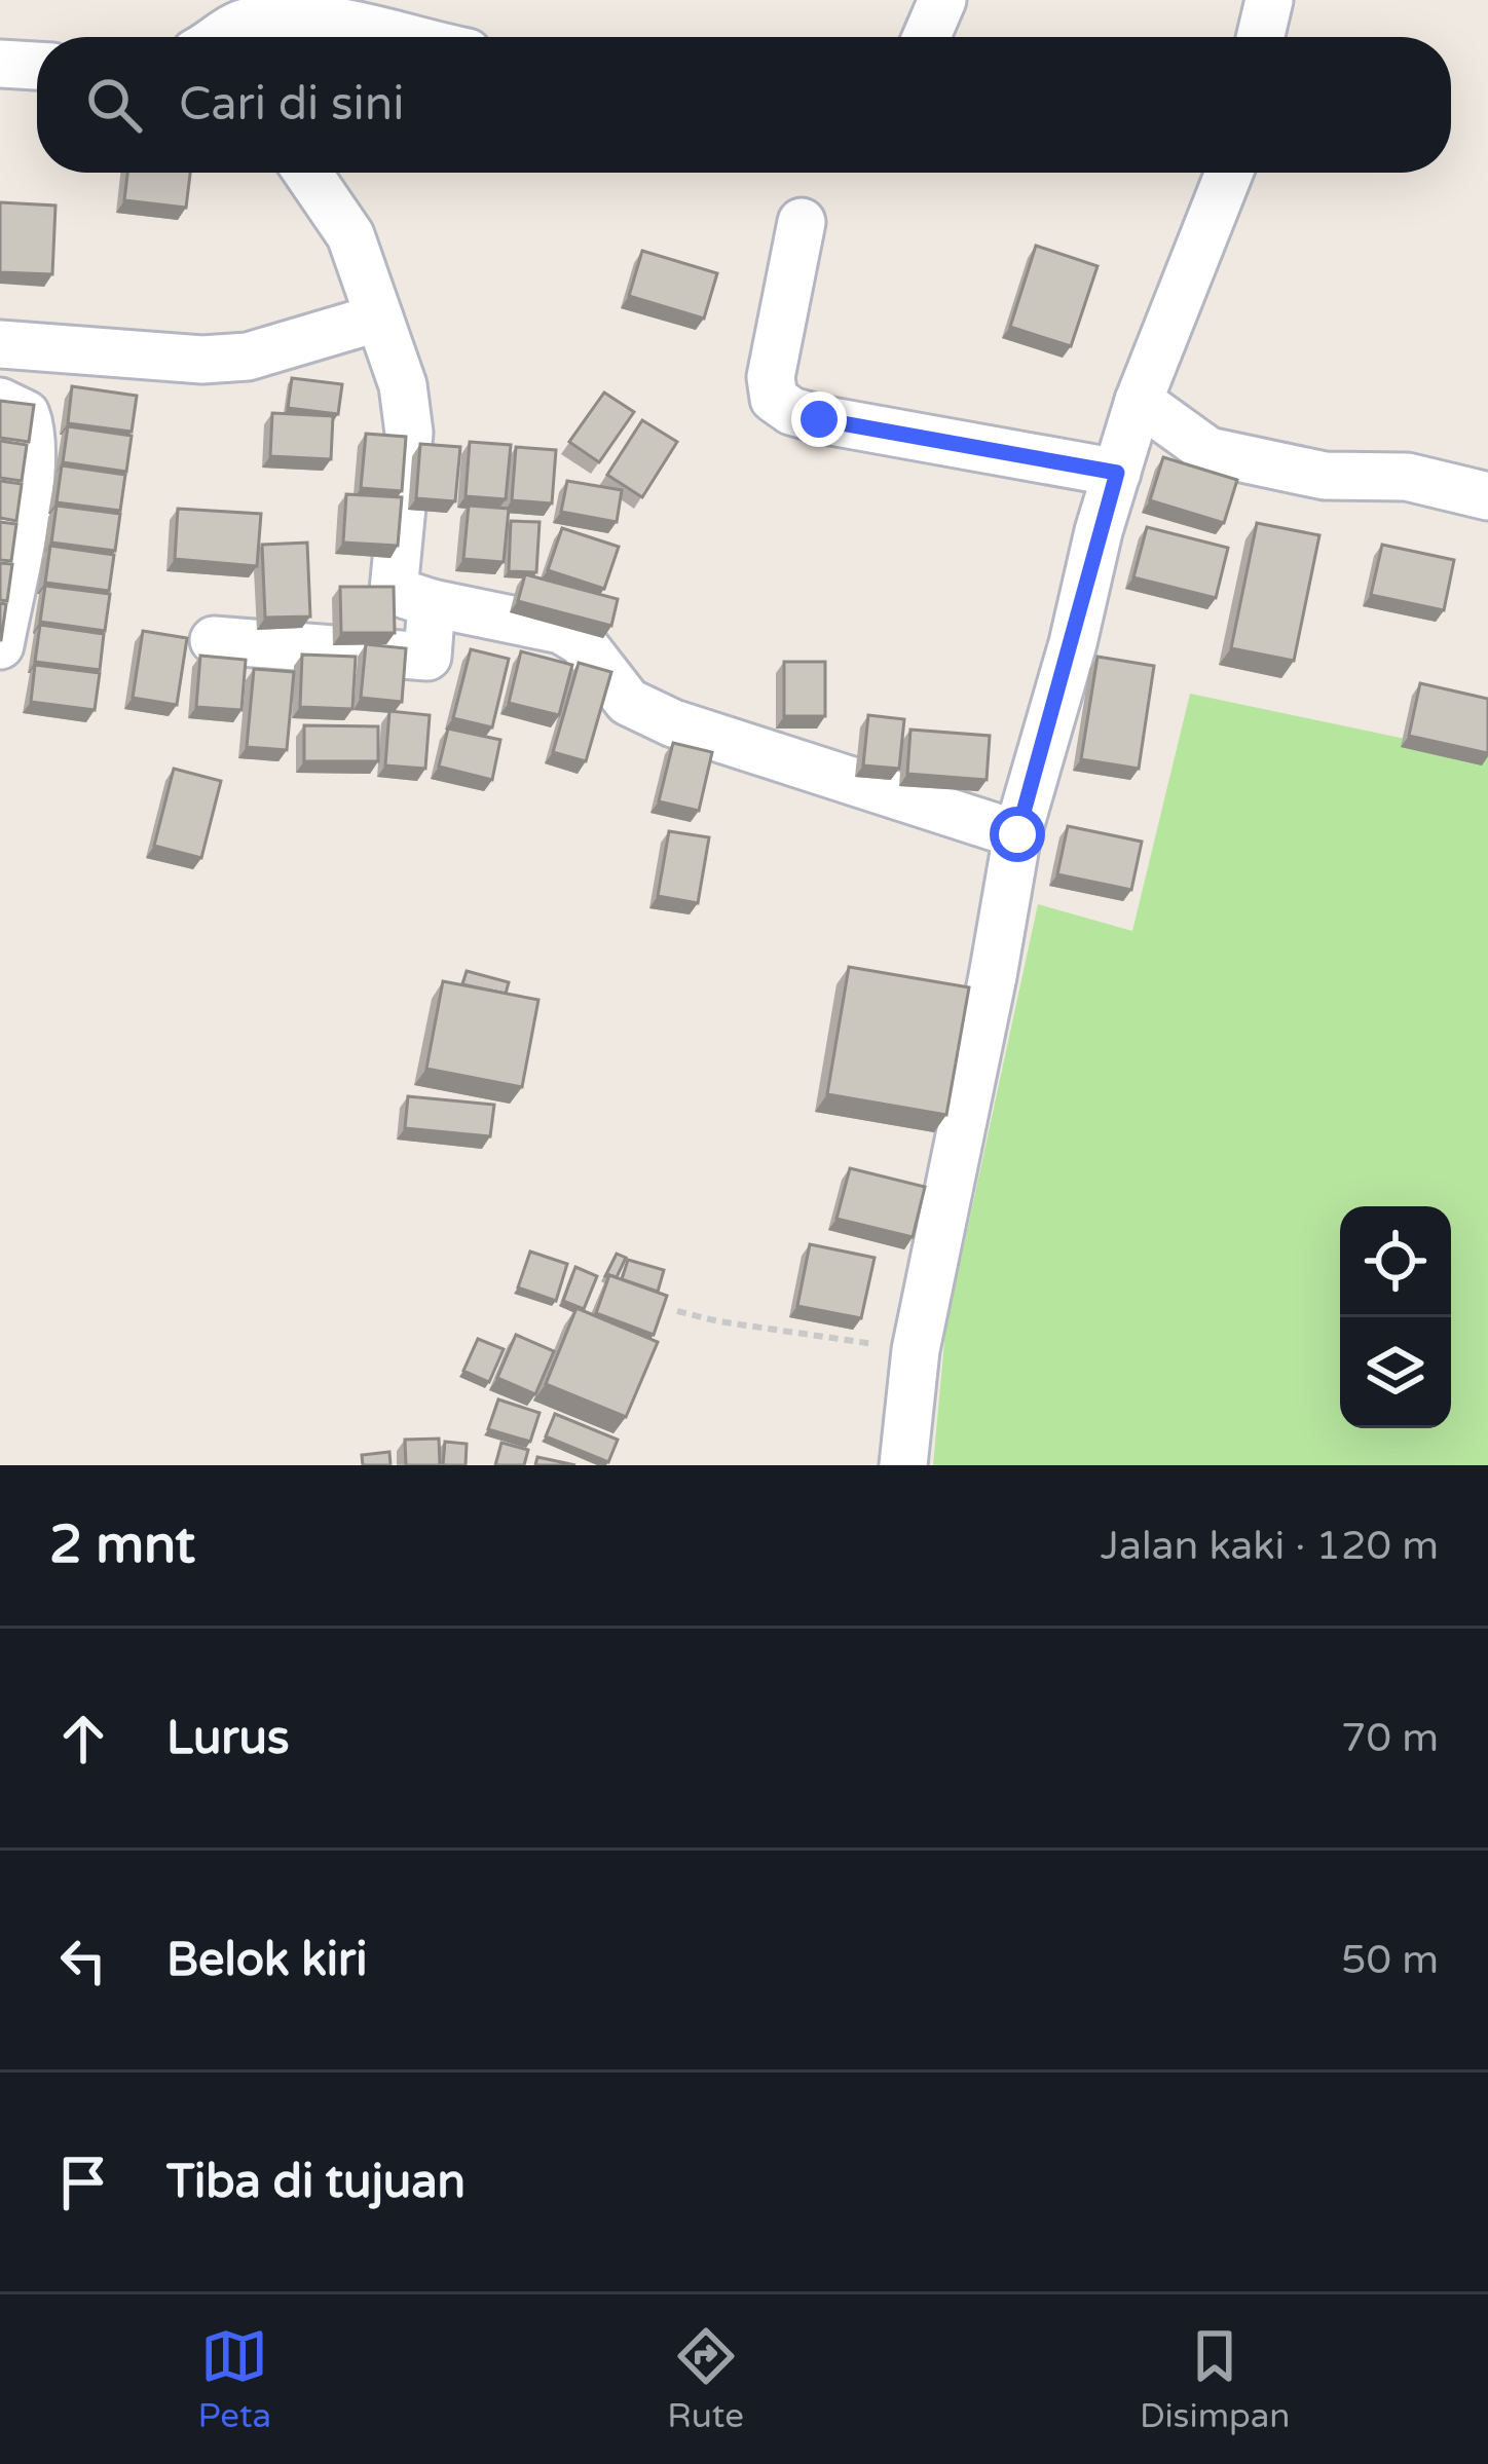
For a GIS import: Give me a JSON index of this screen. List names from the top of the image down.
{
  "page": {
    "search": "Cari di sini",
    "heading": ["2 mnt", "Jalan kaki · 120 m"],
    "list": [
      ["Lurus", "70 m"],
      ["Belok kiri", "50 m"],
      "Tiba di tujuan"
    ],
    "nav": ["Peta", "Rute", "Disimpan"]
  }
}
